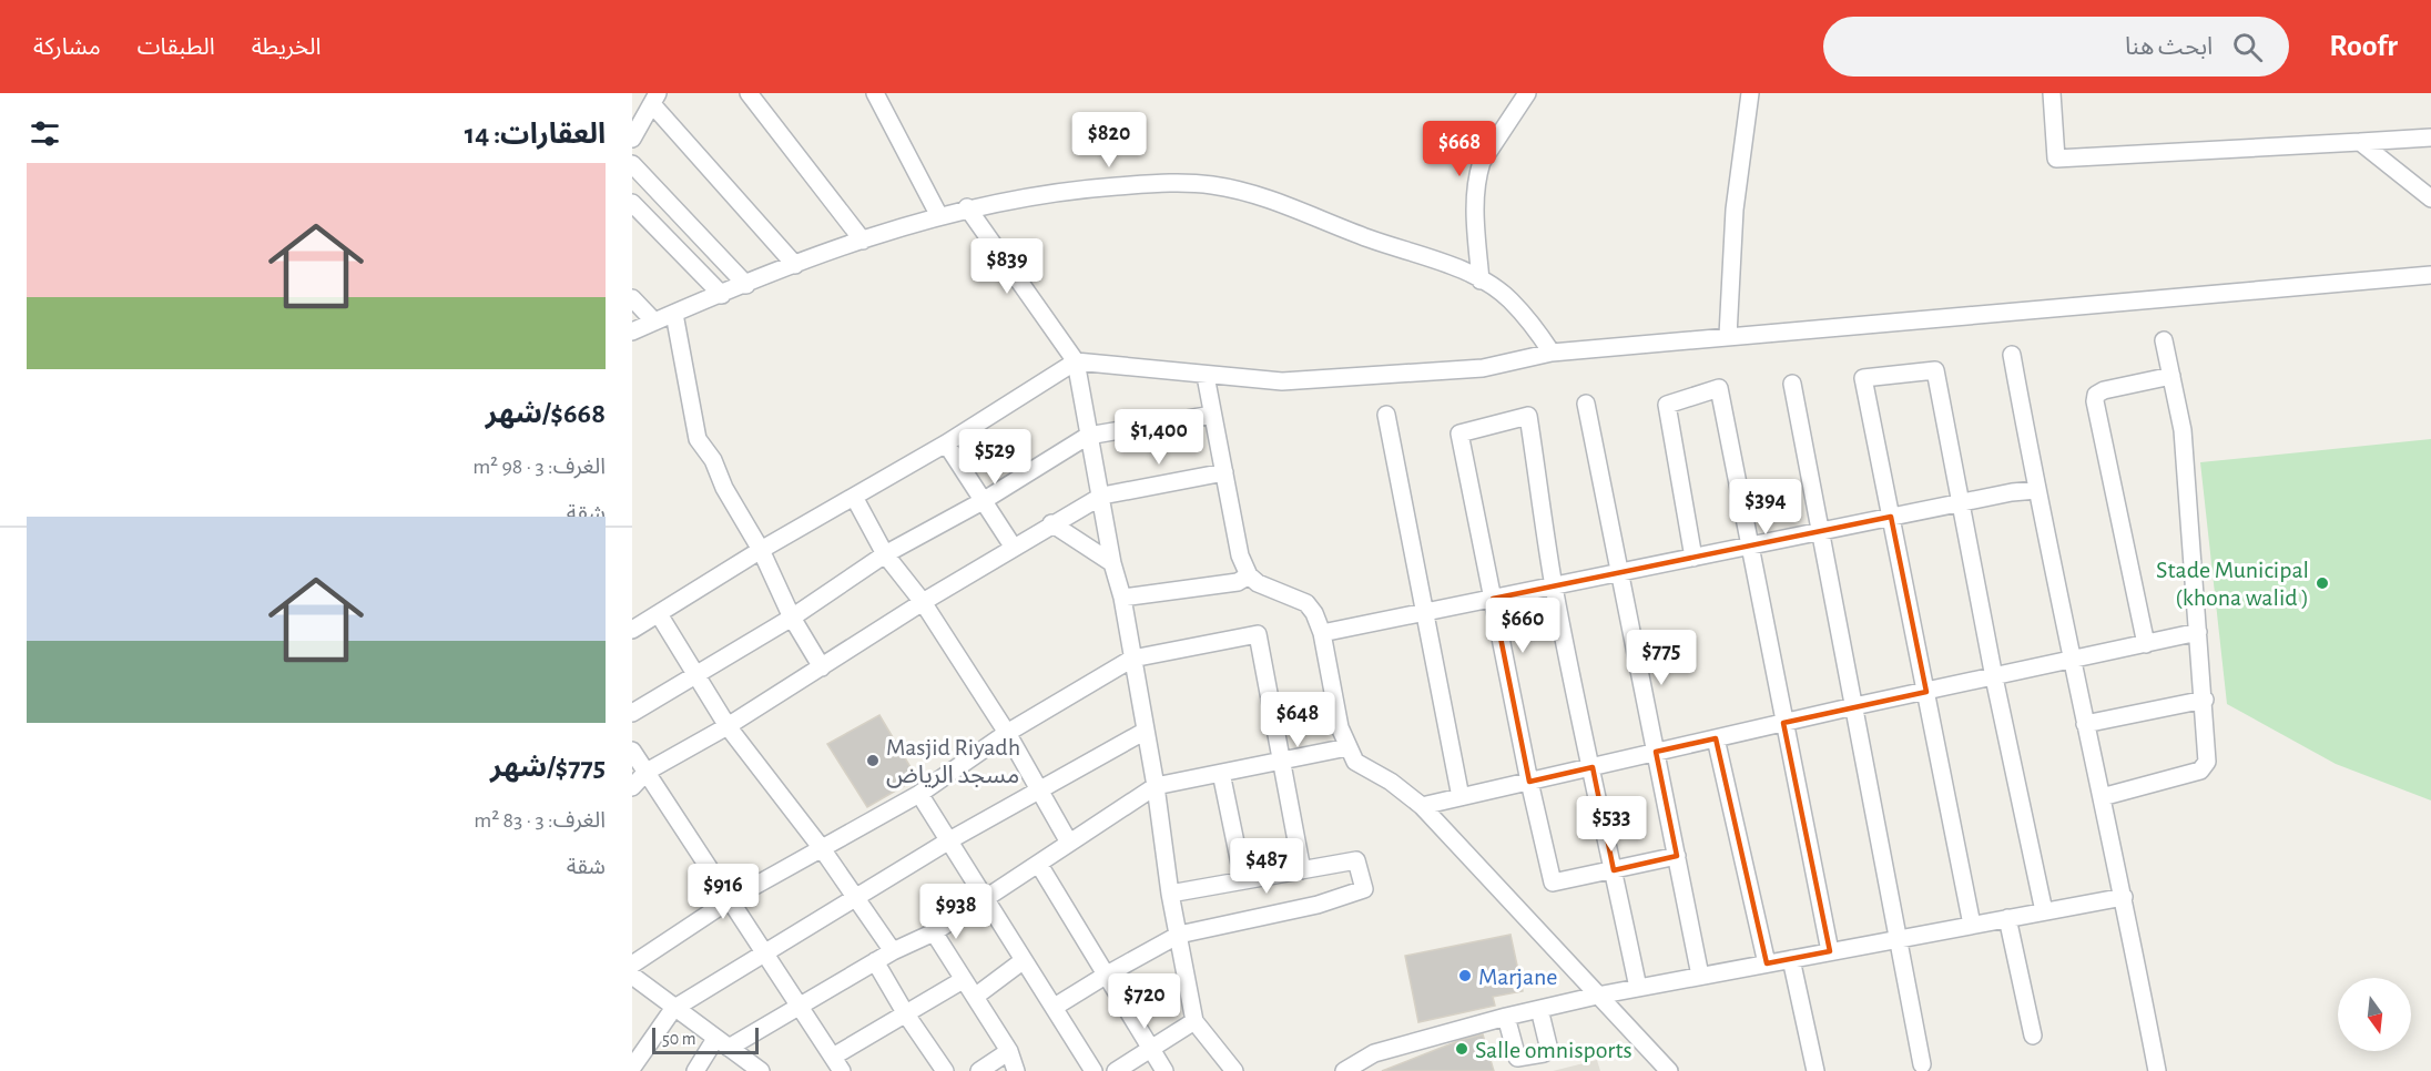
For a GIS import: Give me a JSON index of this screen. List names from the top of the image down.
{
  "places": [
    "Stade Municipal (khona walid )",
    "Masjid Riyadh مسجد الرياض",
    "Marjane",
    "Salle omnisports"
  ],
  "scale_bar": "50 m",
  "north": "bottom",
  "page": {
    "header": "Roofr",
    "search": "ابحث هنا",
    "nav": ["الخريطة", "الطبقات", "مشاركة"],
    "heading": "العقارات: 14",
    "price": [
      "$820",
      "$668",
      "$839",
      "$1,400",
      "$529",
      "$394",
      "$660",
      "$775",
      "$648",
      "$533",
      "$487",
      "$916",
      "$938",
      "$720"
    ],
    "list": [
      {
        "name": "$668/شهر",
        "note": "الغرف: 3 · 98 m² · شقة"
      },
      {
        "name": "$775/شهر",
        "note": "الغرف: 3 · 83 m² · شقة"
      }
    ],
    "scale": "50 m"
  }
}
